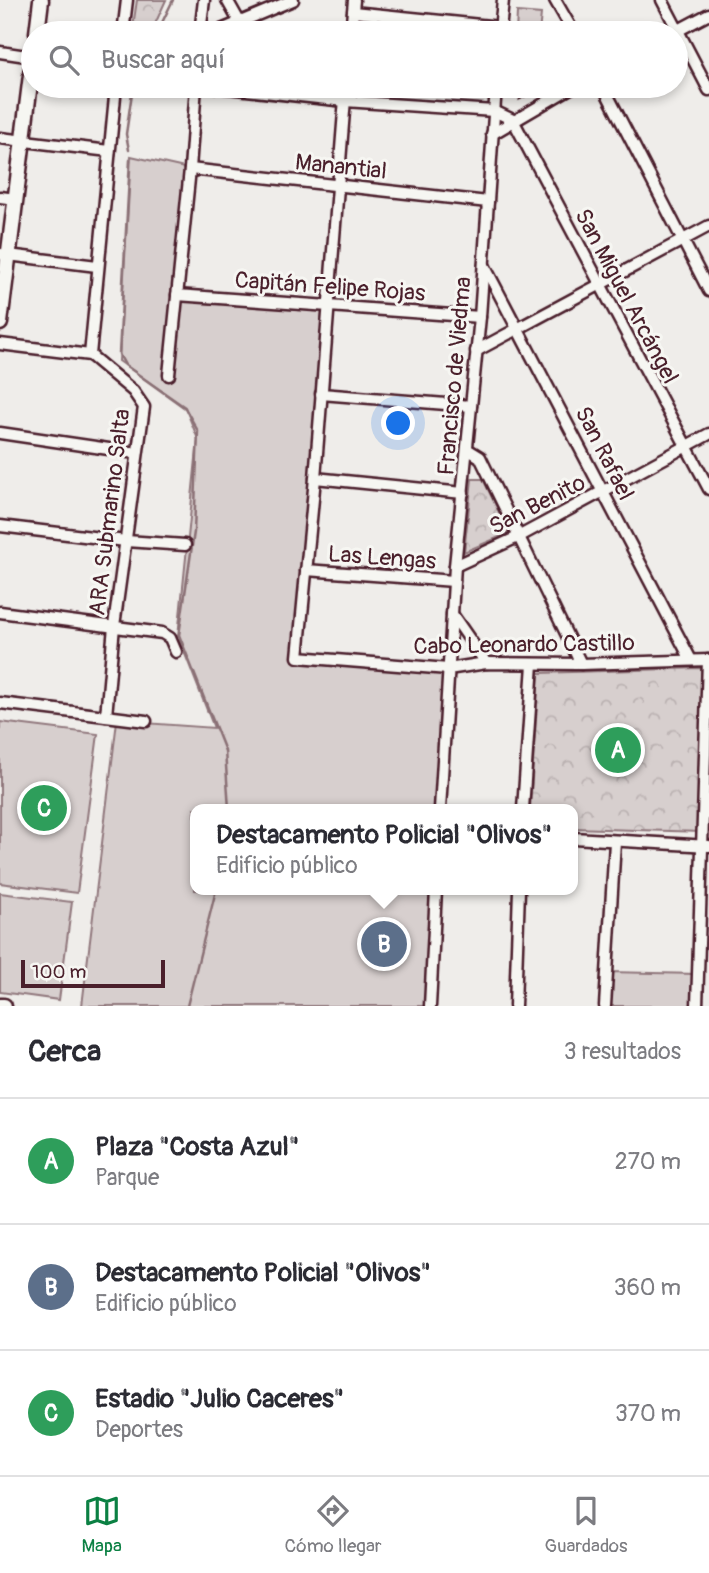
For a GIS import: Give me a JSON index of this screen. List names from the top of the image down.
{
  "streets": {
    "street": [
      "Manantial",
      "Capitán Felipe Rojas",
      "San Miguel Arcángel",
      "Francisco de Viedma",
      "San Rafael",
      "San Benito",
      "ARA Submarino Salta",
      "Las Lengas",
      "Cabo Leonardo Castillo"
    ]
  },
  "crossings": [
    ["Manantial", "Francisco de Viedma"],
    ["Capitán Felipe Rojas", "Francisco de Viedma"],
    ["San Miguel Arcángel", "San Benito"],
    ["Francisco de Viedma", "San Rafael"],
    ["Francisco de Viedma", "San Benito"],
    ["Francisco de Viedma", "Las Lengas"],
    ["Francisco de Viedma", "Cabo Leonardo Castillo"],
    ["San Rafael", "San Benito"],
    ["San Rafael", "Cabo Leonardo Castillo"],
    ["Las Lengas", "Cabo Leonardo Castillo"]
  ],
  "scale_bar": "100 m",
  "page": {
    "search": "Buscar aquí",
    "pins": ["A", "C", "B"],
    "popup": ["Destacamento Policial \"Olivos\"", "Edificio público"],
    "scale": "100 m",
    "heading": ["Cerca", "3 resultados"],
    "list": [
      {
        "mark": "A",
        "name": "Plaza \"Costa Azul\"",
        "note": "Parque",
        "value": "270 m"
      },
      {
        "mark": "B",
        "name": "Destacamento Policial \"Olivos\"",
        "note": "Edificio público",
        "value": "360 m"
      },
      {
        "mark": "C",
        "name": "Estadio \"Julio Caceres\"",
        "note": "Deportes",
        "value": "370 m"
      }
    ],
    "nav": ["Mapa", "Cómo llegar", "Guardados"]
  }
}
